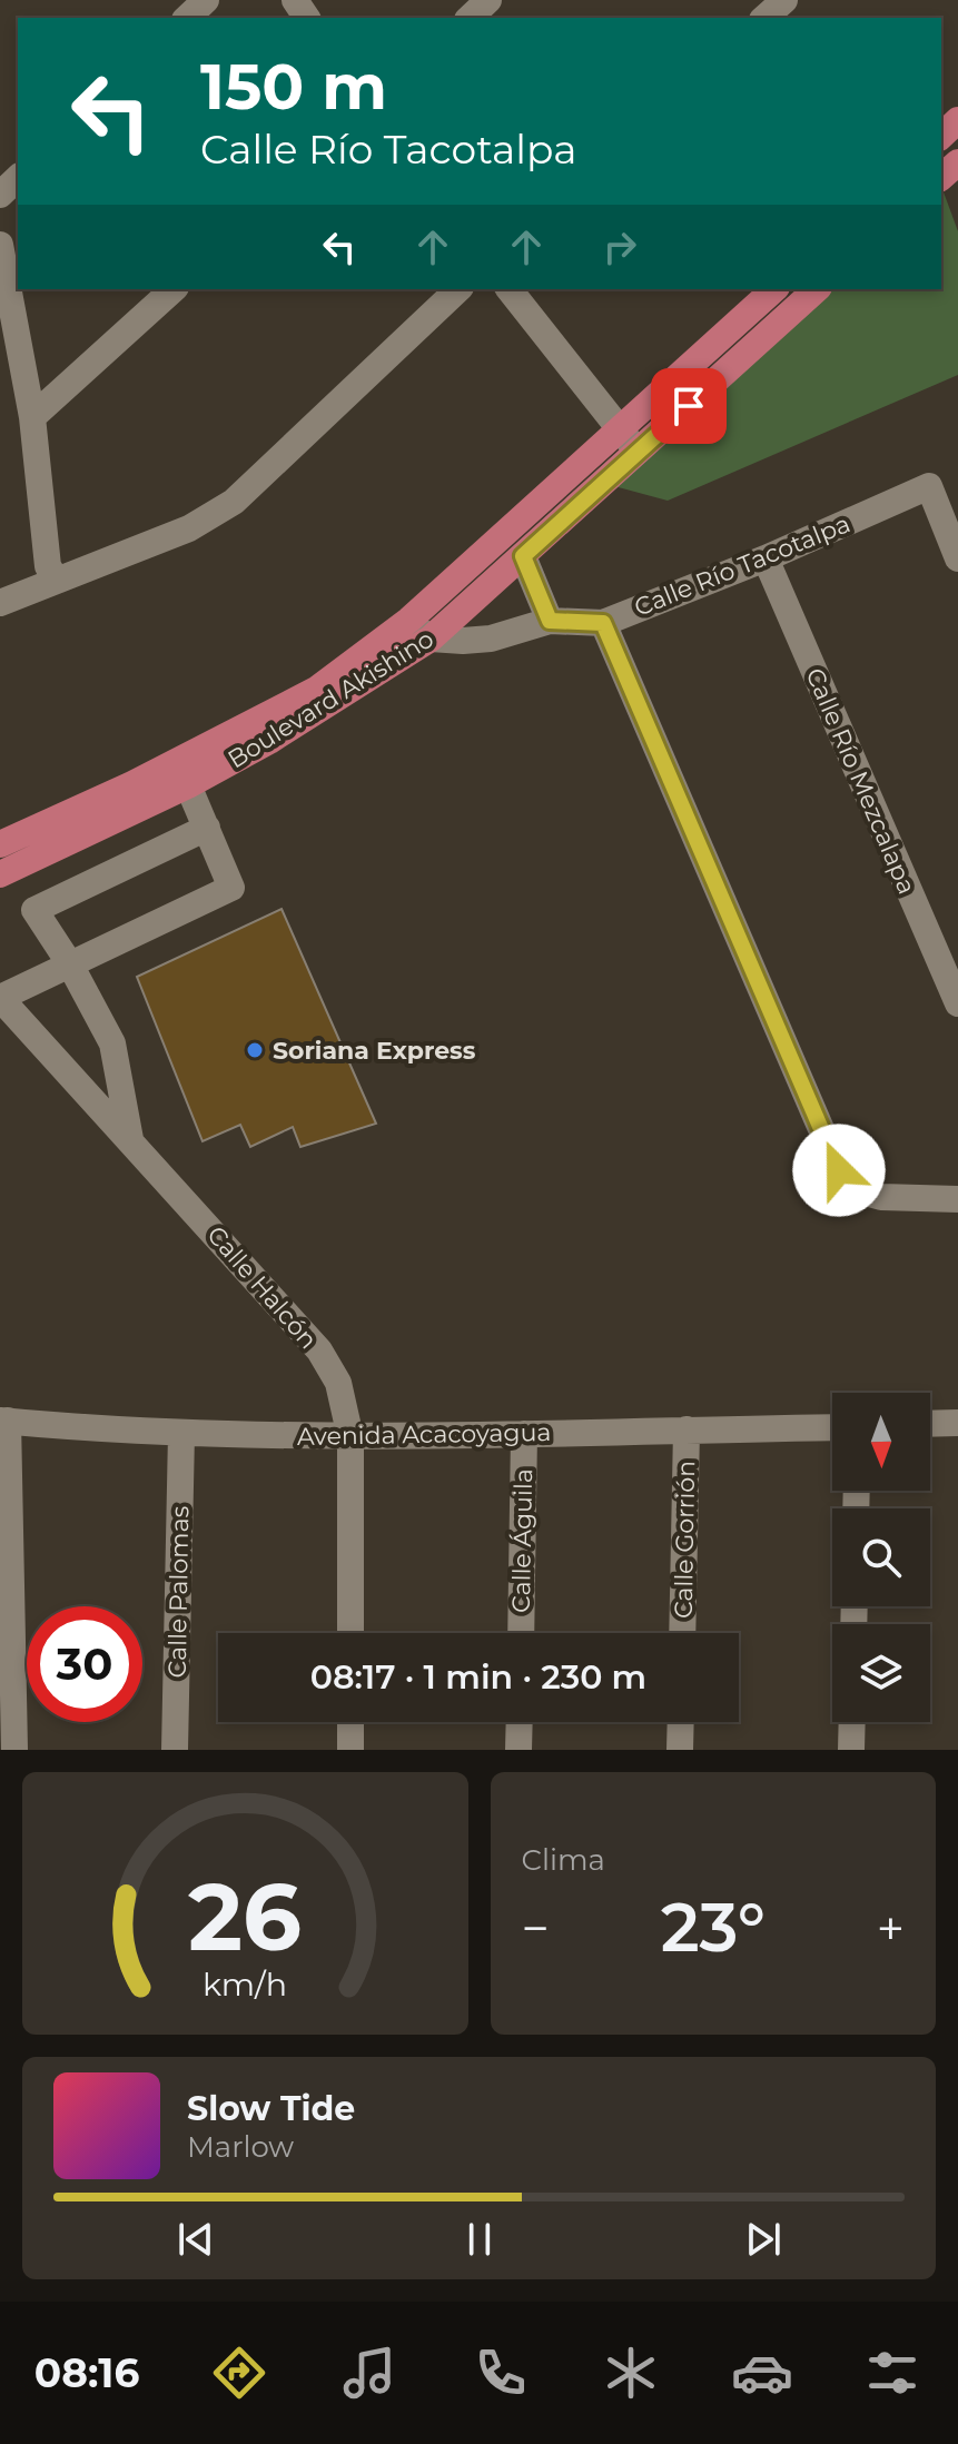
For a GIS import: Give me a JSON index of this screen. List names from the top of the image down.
{
  "streets": {
    "main road": ["Boulevard Akishino"],
    "street": [
      "Calle Río Tacotalpa",
      "Calle Río Mezcalapa",
      "Calle Halcón",
      "Avenida Acacoyagua",
      "Calle Gorrión",
      "Calle Águila",
      "Calle Palomas"
    ]
  },
  "crossings": [
    ["Calle Río Tacotalpa", "Boulevard Akishino"],
    ["Calle Río Tacotalpa", "Calle Río Mezcalapa"],
    ["Calle Halcón", "Avenida Acacoyagua"],
    ["Avenida Acacoyagua", "Calle Gorrión"],
    ["Avenida Acacoyagua", "Calle Águila"],
    ["Avenida Acacoyagua", "Calle Palomas"]
  ],
  "places": ["Soriana Express"],
  "north": "bottom",
  "page": {
    "turn": ["150 m", "Calle Río Tacotalpa"],
    "limit": "30",
    "trip": "08:17 · 1 min · 230 m",
    "tile": "Clima",
    "heat": ["−", "23°", "+"],
    "song": ["Slow Tide", "Marlow"],
    "tabs": "08:16",
    "gauge": ["26", "km/h"]
  }
}
